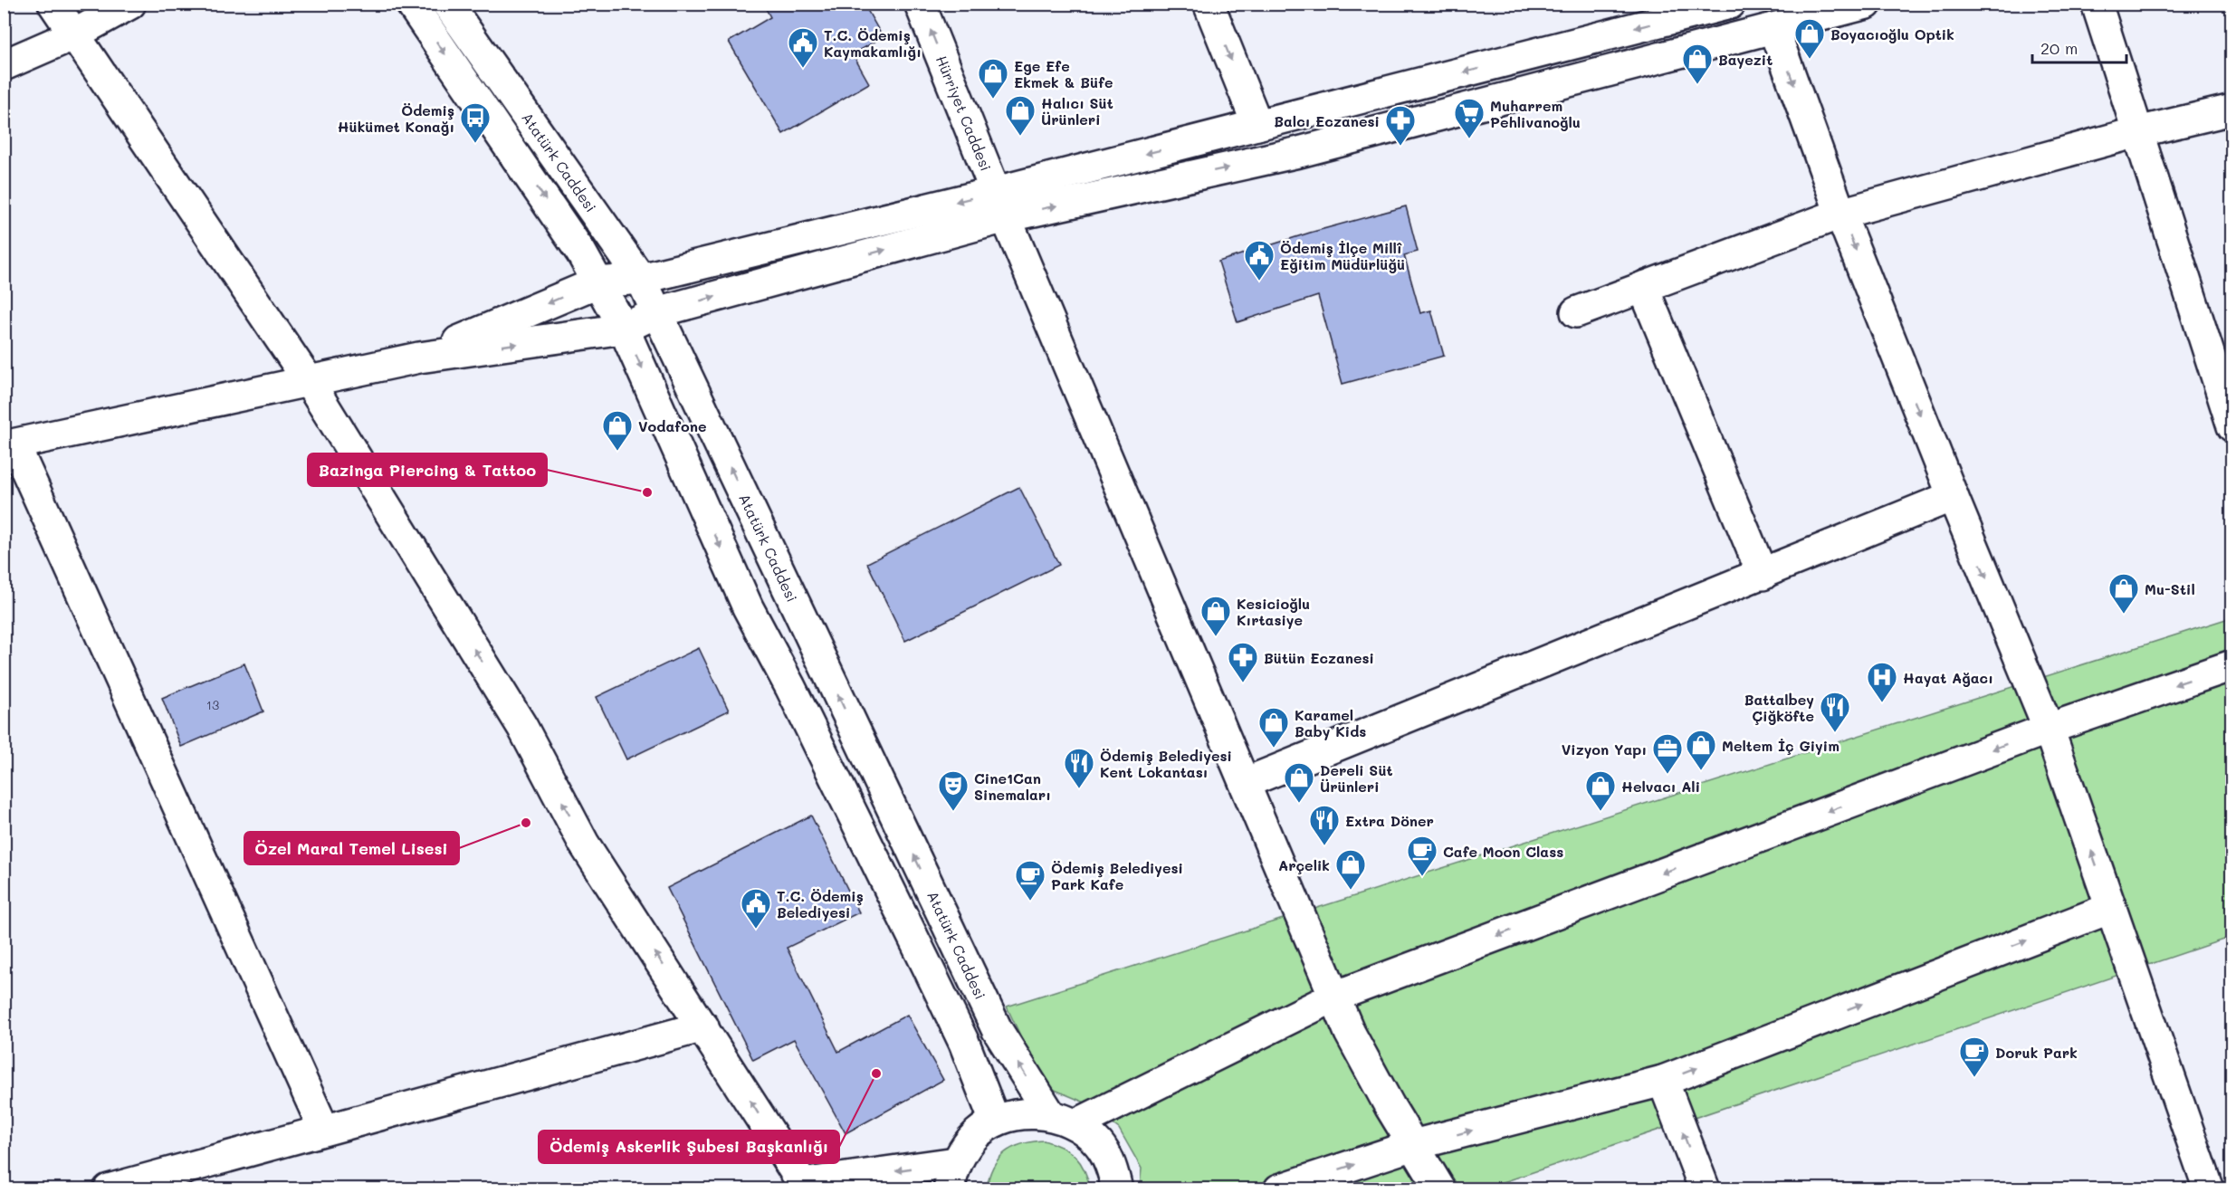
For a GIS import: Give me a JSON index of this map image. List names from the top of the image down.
{
  "streets": {
    "street": ["Hürriyet Caddesi", "Atatürk Caddesi"]
  },
  "places": {
    "shop": [
      "Boyacıoğlu Optik",
      "Bayezit",
      "Ege Efe Ekmek & Büfe",
      "Halıcı Süt Ürünleri",
      "Vodafone",
      "Mu-Stil",
      "Kesicioğlu Kırtasiye",
      "Karamel Baby Kids",
      "Meltem İç Giyim",
      "Dereli Süt Ürünleri",
      "Helvacı Ali",
      "Arçelik"
    ],
    "public building": ["T.C. Ödemiş Kaymakamlığı", "Ödemiş İlçe Millî Eğitim Müdürlüğü", "T.C. Ödemiş Belediyesi"],
    "supermarket": ["Muharrem Pehlivanoğlu"],
    "bus stop": ["Ödemiş Hükümet Konağı"],
    "pharmacy": ["Balcı Eczanesi", "Bütün Eczanesi"],
    "other": ["Bazinga Piercing & Tattoo", "Özel Maral Temel Lisesi", "Ödemiş Askerlik Şubesi Başkanlığı"],
    "hospital": ["Hayat Ağacı"],
    "restaurant": ["Battalbey Çiğköfte", "Ödemiş Belediyesi Kent Lokantası", "Extra Döner"],
    "office": ["Vizyon Yapı"],
    "theatre": ["Cine1Can Sinemaları"],
    "cafe": ["Cafe Moon Class", "Ödemiş Belediyesi Park Kafe", "Doruk Park"]
  },
  "house_numbers": ["13"],
  "scale_bar": "20 m"
}
